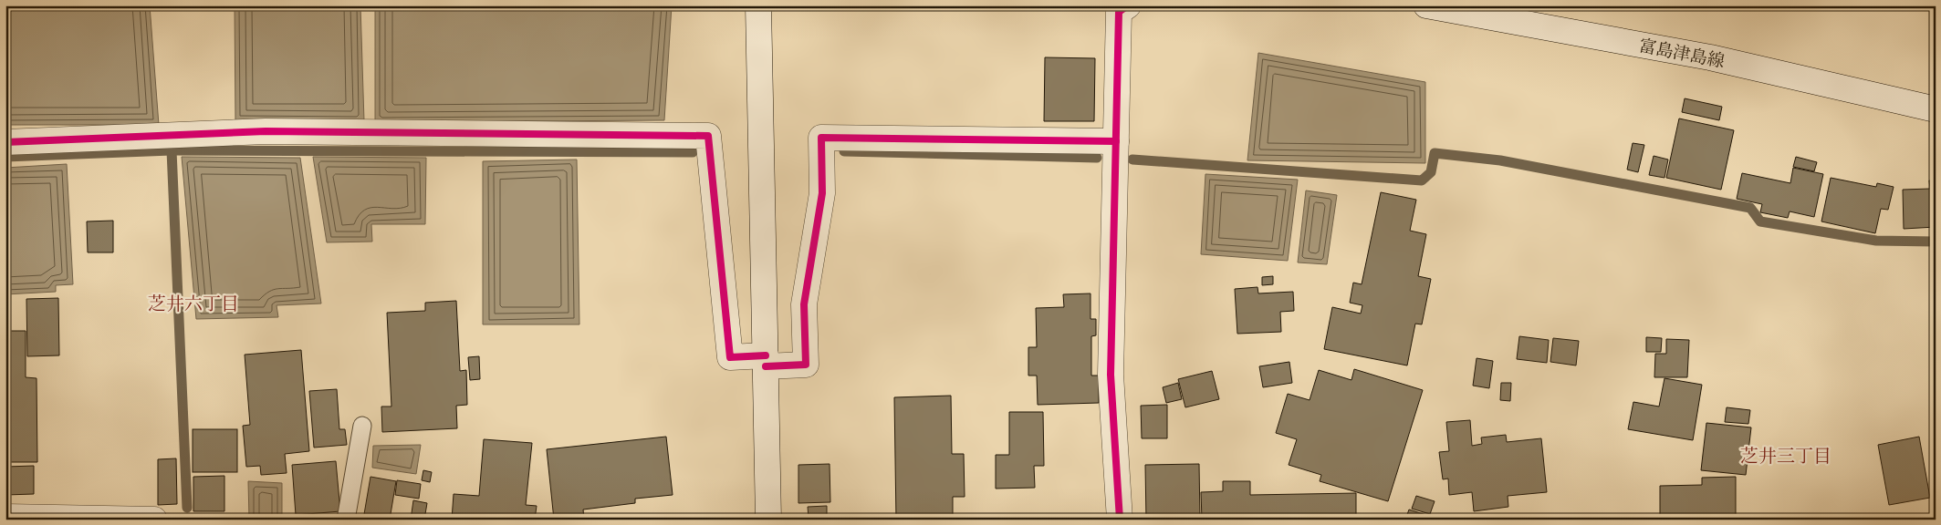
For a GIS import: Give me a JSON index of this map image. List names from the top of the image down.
{
  "streets": {
    "street": ["富島津島線"]
  },
  "districts": ["芝井六丁目", "芝井三丁目"]
}
